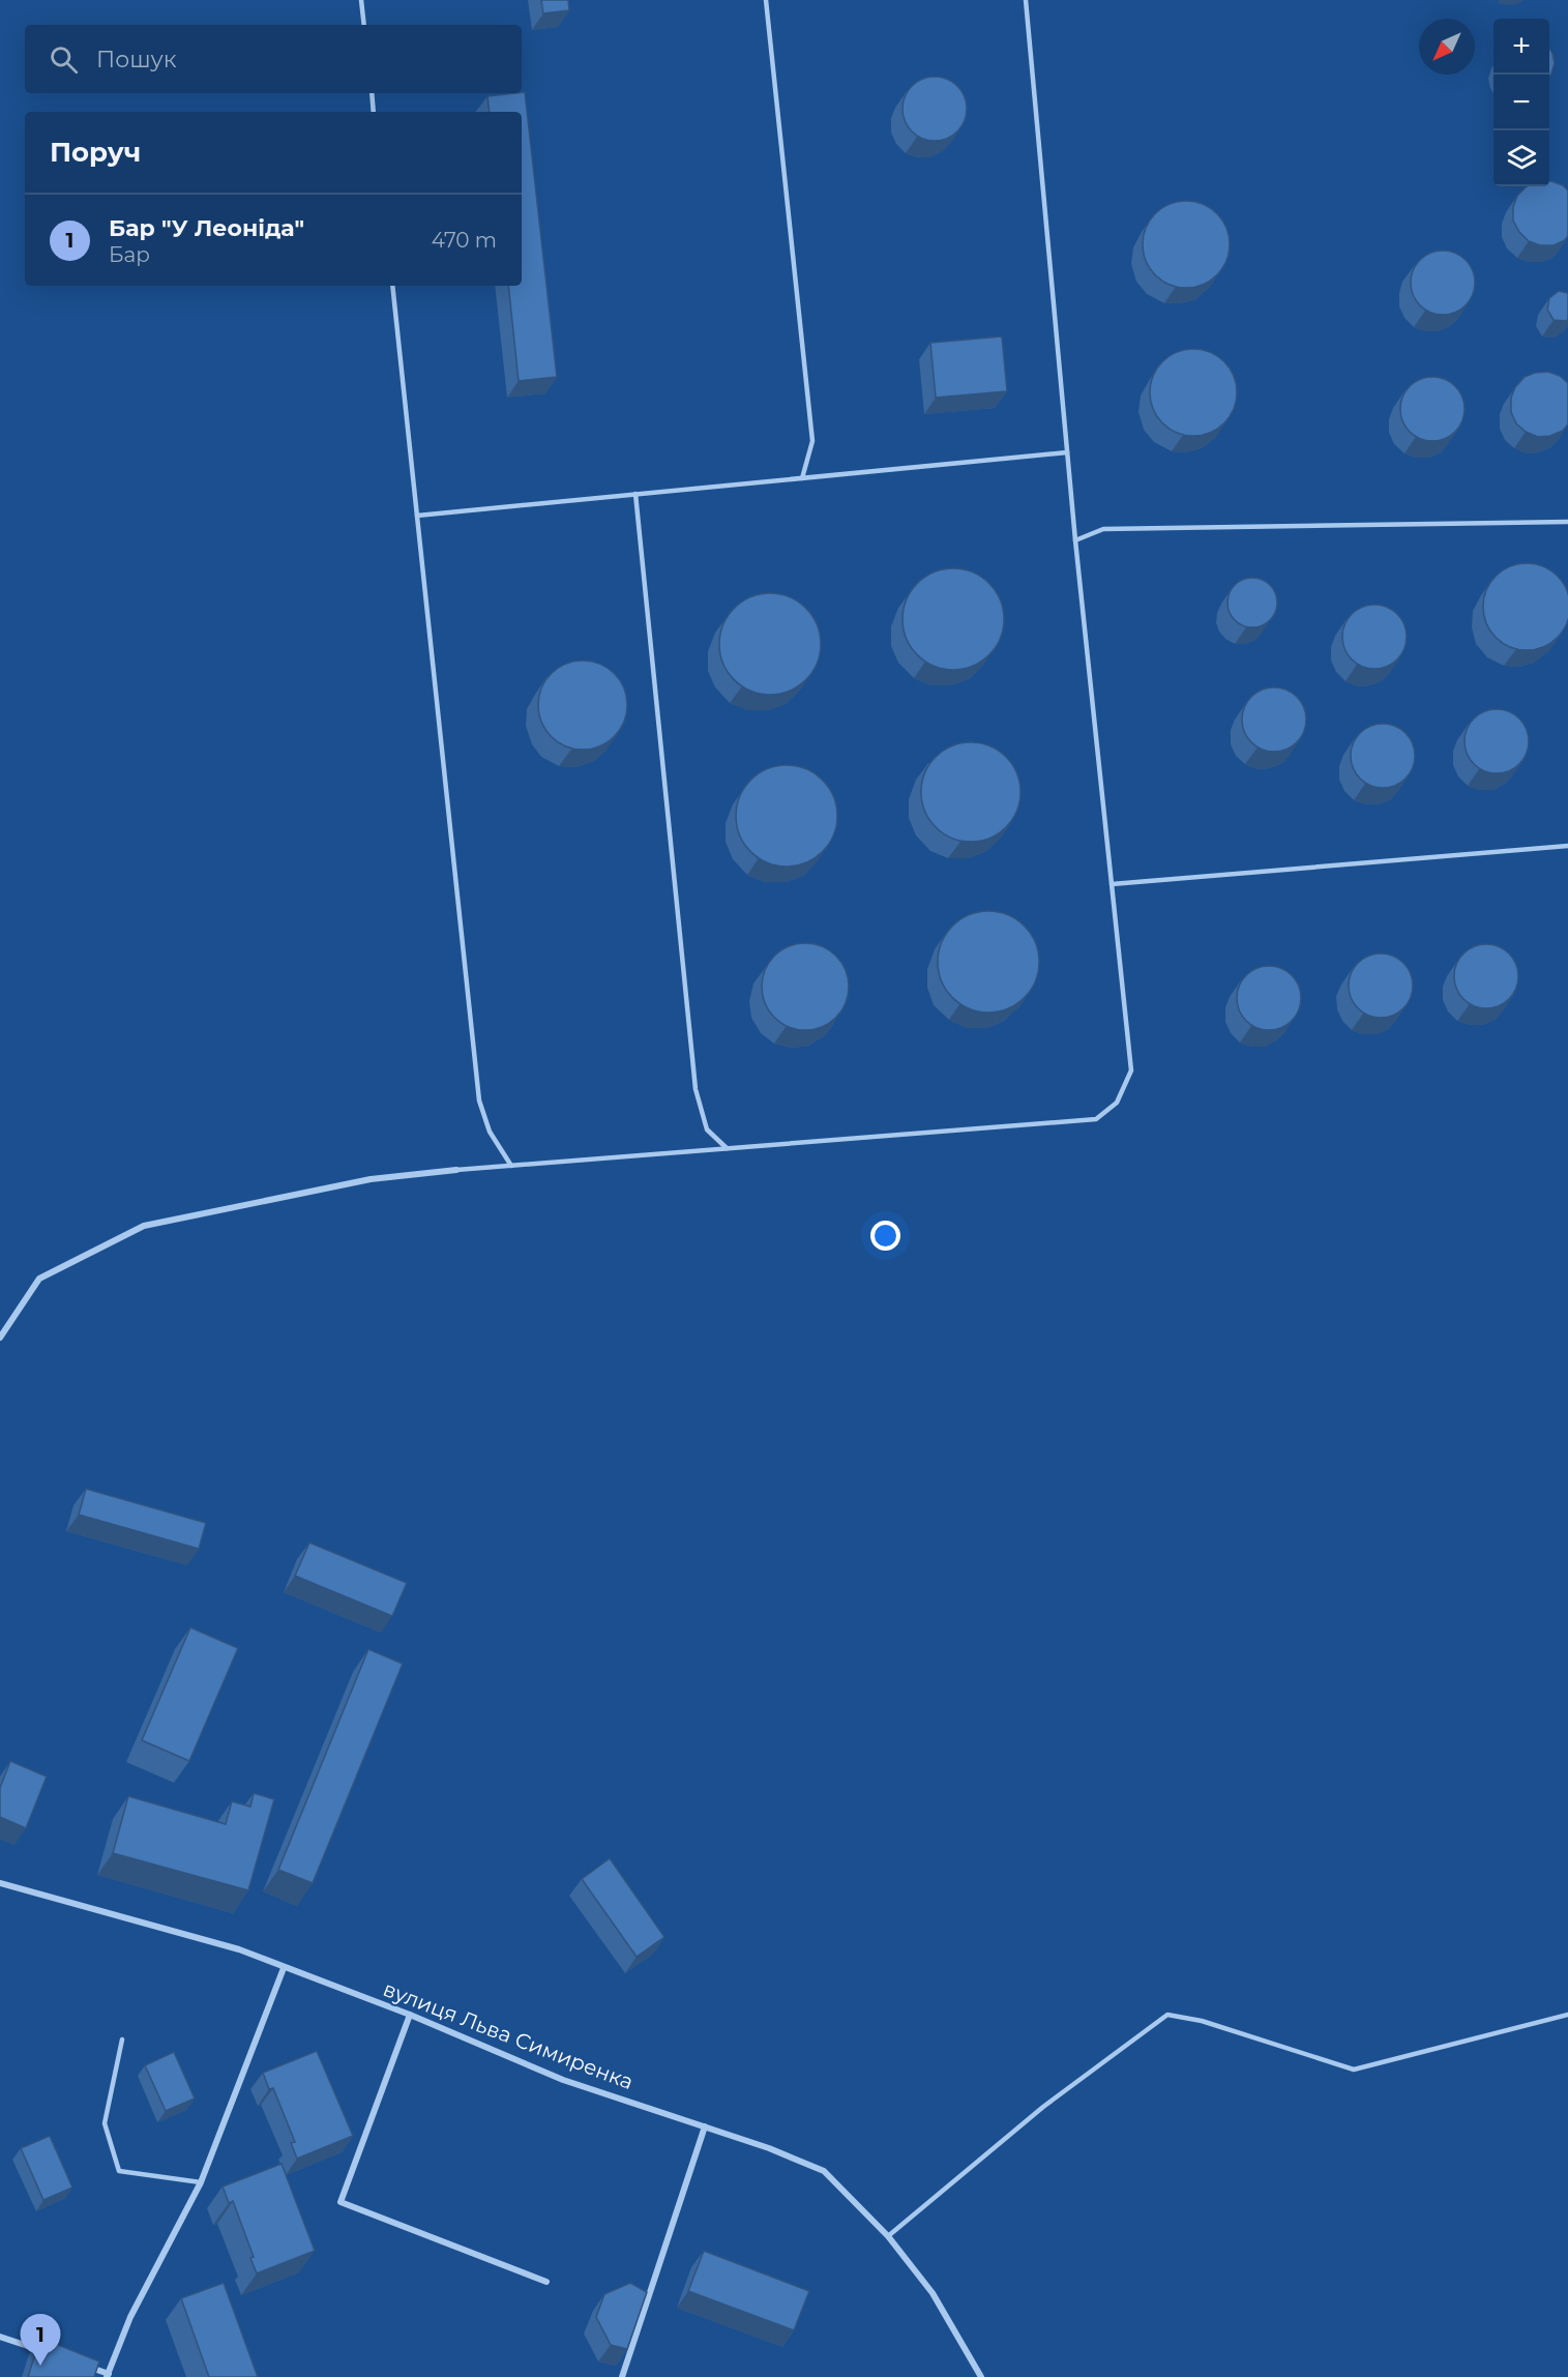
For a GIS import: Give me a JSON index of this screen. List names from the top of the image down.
{
  "streets": {
    "street": ["вулиця Льва Симиренка"]
  },
  "north": "bottom left",
  "page": {
    "map_buttons": ["+", "−"],
    "search": "Пошук",
    "heading": "Поруч",
    "list": [
      {
        "mark": "1",
        "name": "Бар \"У Леоніда\"",
        "note": "Бар",
        "value": "470 m"
      }
    ],
    "pins": "1"
  }
}
